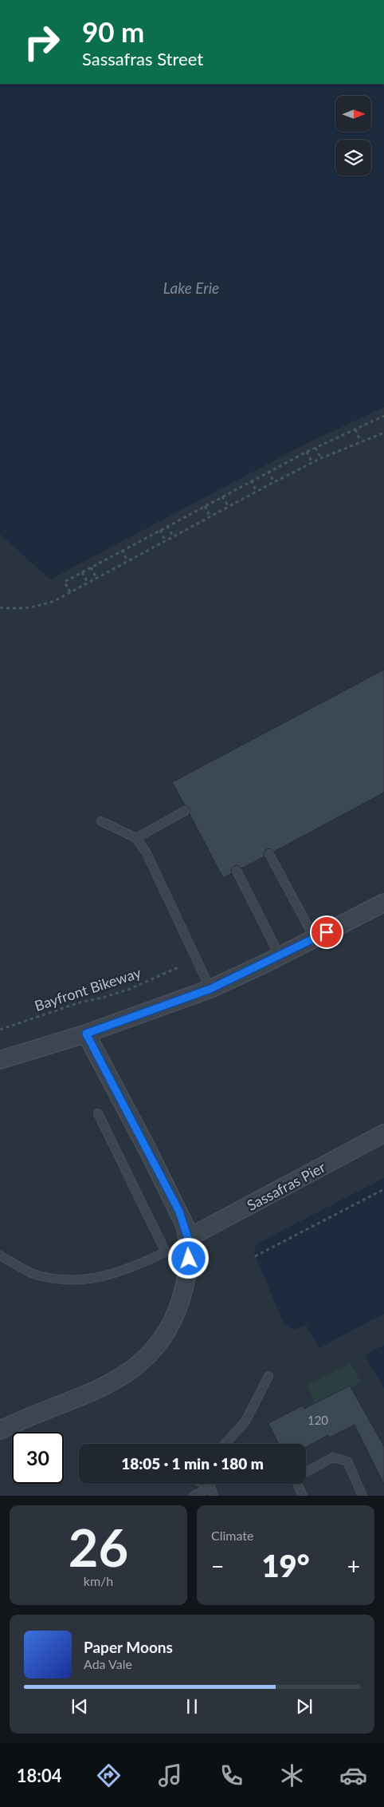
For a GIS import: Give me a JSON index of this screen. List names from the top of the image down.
{
  "streets": {
    "street": ["Sassafras Pier"],
    "path": ["Bayfront Bikeway"]
  },
  "water": ["Lake Erie"],
  "house_numbers": ["120"],
  "north": "right",
  "page": {
    "turn": ["90 m", "Sassafras Street"],
    "limit": "30",
    "trip": "18:05 · 1 min · 180 m",
    "tile": [
      ["26", "km/h"],
      "Climate"
    ],
    "heat": ["−", "19°", "+"],
    "song": ["Paper Moons", "Ada Vale"],
    "tabs": "18:04"
  }
}
